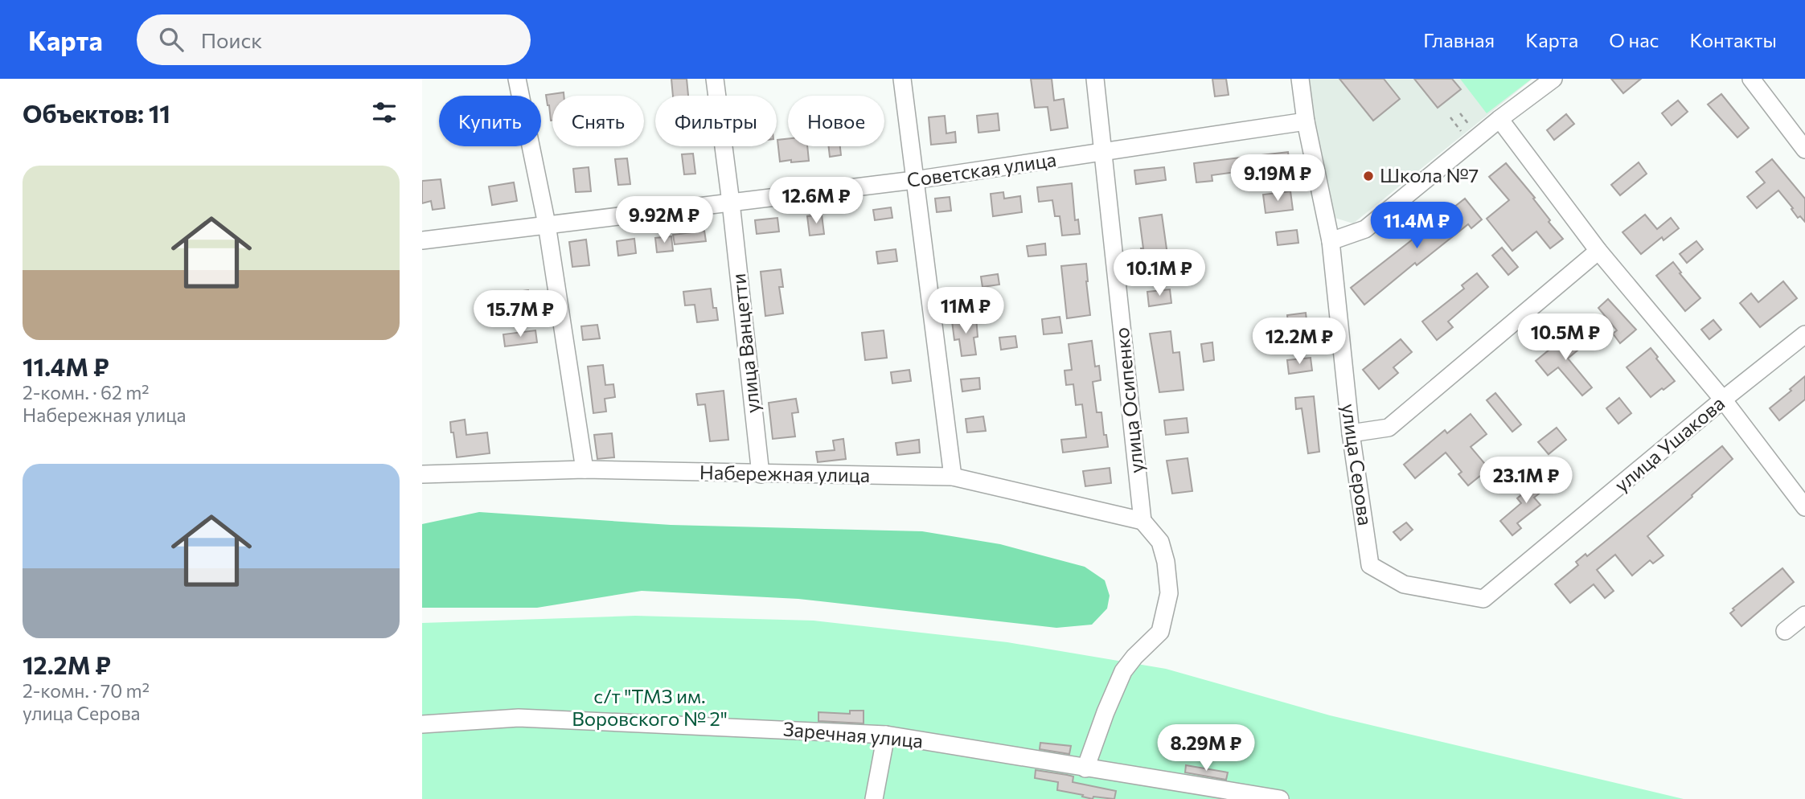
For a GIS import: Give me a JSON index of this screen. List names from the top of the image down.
{
  "streets": {
    "street": [
      "Советская улица",
      "улица Ванцетти",
      "улица Осипенко",
      "улица Ушакова",
      "улица Серова",
      "Набережная улица",
      "Заречная улица"
    ]
  },
  "crossings": [
    ["Советская улица", "улица Ванцетти"],
    ["Советская улица", "улица Осипенко"],
    ["Советская улица", "улица Серова"],
    ["улица Ванцетти", "Набережная улица"],
    ["улица Осипенко", "Набережная улица"],
    ["улица Ушакова", "улица Серова"]
  ],
  "parks": ["с/т \"ТМЗ им. Воровского № 2\""],
  "places": ["Школа №7"],
  "page": {
    "header": "Карта",
    "search": "Поиск",
    "nav": [
      "Главная",
      "Карта",
      "О нас",
      "Контакты"
    ],
    "heading": "Объектов: 11",
    "chip": [
      "Купить",
      "Снять",
      "Фильтры",
      "Новое"
    ],
    "list": [
      {
        "name": "11.4M ₽",
        "note": "2-комн. · 62 m² · Набережная улица"
      },
      {
        "name": "12.2M ₽",
        "note": "2-комн. · 70 m² · улица Серова"
      }
    ],
    "price": [
      "9.19M ₽",
      "12.6M ₽",
      "9.92M ₽",
      "11.4M ₽",
      "10.1M ₽",
      "11M ₽",
      "15.7M ₽",
      "10.5M ₽",
      "12.2M ₽",
      "23.1M ₽",
      "8.29M ₽"
    ]
  }
}
